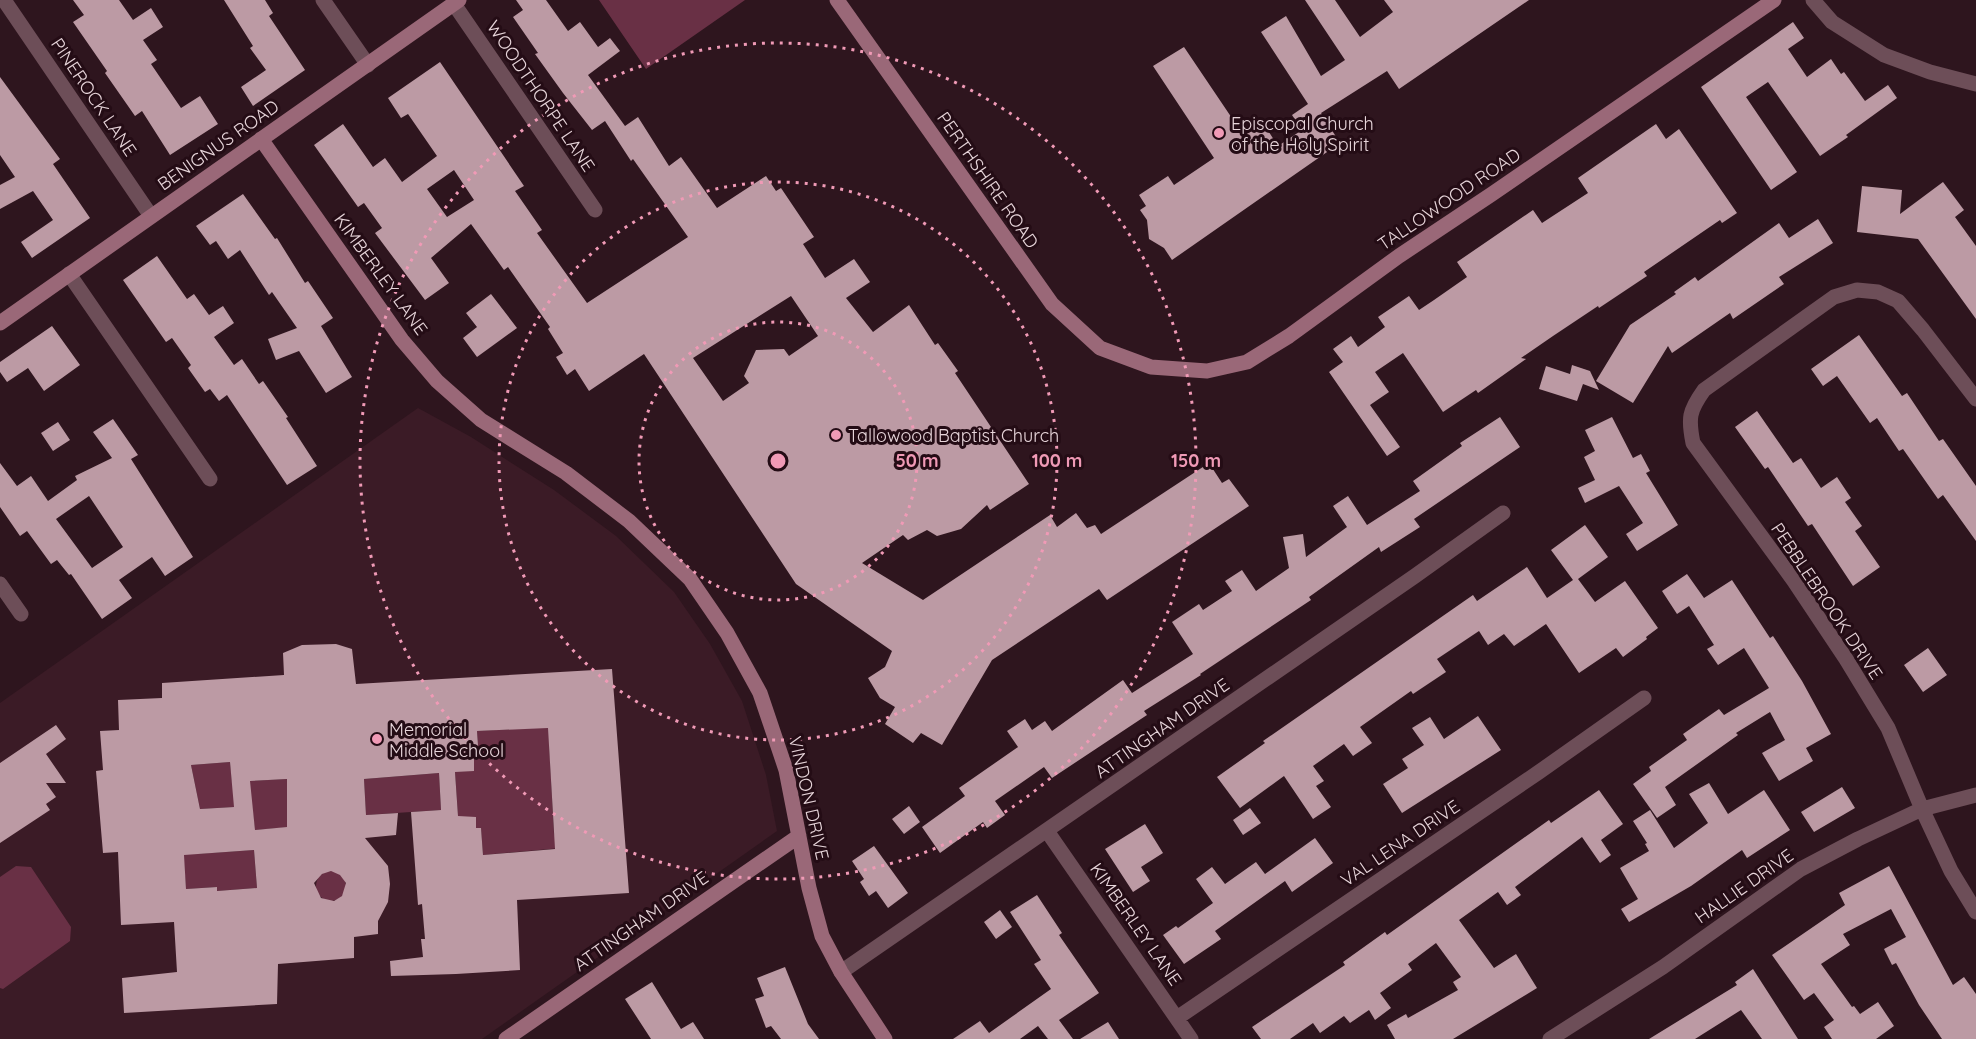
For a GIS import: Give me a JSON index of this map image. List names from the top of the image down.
{
  "streets": {
    "street": [
      "WOODTHORPE LANE",
      "PINEROCK LANE",
      "BENIGNUS ROAD",
      "PERTHSHIRE ROAD",
      "TALLOWOOD ROAD",
      "KIMBERLEY LANE",
      "PEBBLEBROOK DRIVE",
      "ATTINGHAM DRIVE",
      "VINDON DRIVE",
      "VAL LENA DRIVE",
      "HALLIE DRIVE"
    ]
  },
  "crossings": [
    ["WOODTHORPE LANE", "BENIGNUS ROAD"],
    ["PINEROCK LANE", "BENIGNUS ROAD"],
    ["BENIGNUS ROAD", "KIMBERLEY LANE"],
    ["PERTHSHIRE ROAD", "TALLOWOOD ROAD"],
    ["KIMBERLEY LANE", "ATTINGHAM DRIVE"],
    ["KIMBERLEY LANE", "VINDON DRIVE"],
    ["KIMBERLEY LANE", "VAL LENA DRIVE"],
    ["PEBBLEBROOK DRIVE", "HALLIE DRIVE"],
    ["ATTINGHAM DRIVE", "VINDON DRIVE"]
  ],
  "places": ["Episcopal Church of the Holy Spirit", "Tallowood Baptist Church", "Memorial Middle School"],
  "rings": ["50 m", "100 m", "150 m"]
}
